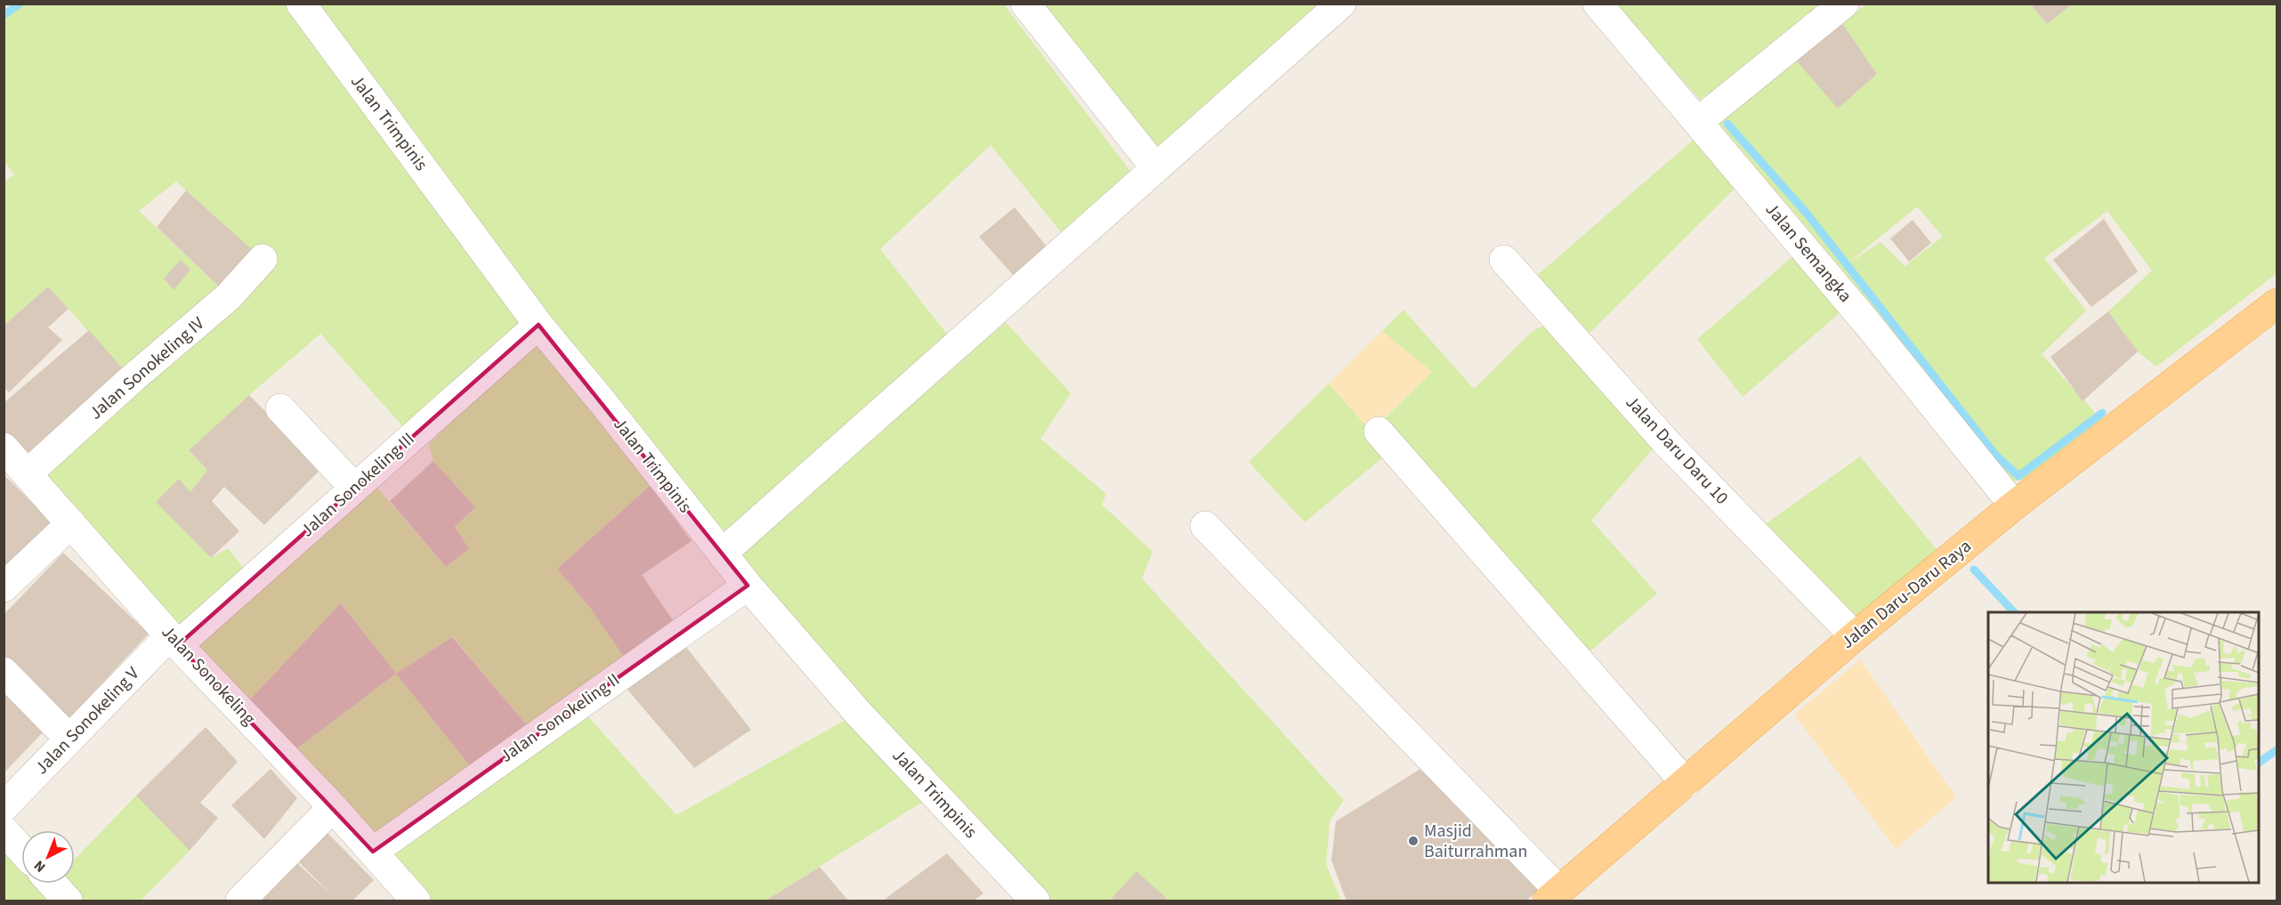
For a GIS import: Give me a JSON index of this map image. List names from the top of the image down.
{
  "streets": {
    "main road": ["Jalan Daru-Daru Raya"],
    "street": [
      "Jalan Trimpinis",
      "Jalan Semangka",
      "Jalan Sonokeling IV",
      "Jalan Daru Daru 10",
      "Jalan Sonokeling III",
      "Jalan Sonokeling",
      "Jalan Sonokeling II",
      "Jalan Sonokeling V"
    ]
  },
  "crossings": [
    ["Jalan Trimpinis", "Jalan Sonokeling III"],
    ["Jalan Trimpinis", "Jalan Sonokeling II"],
    ["Jalan Semangka", "Jalan Daru-Daru Raya"],
    ["Jalan Sonokeling IV", "Jalan Sonokeling"],
    ["Jalan Daru Daru 10", "Jalan Daru-Daru Raya"],
    ["Jalan Sonokeling III", "Jalan Sonokeling"],
    ["Jalan Sonokeling III", "Jalan Sonokeling V"],
    ["Jalan Sonokeling", "Jalan Sonokeling II"],
    ["Jalan Sonokeling", "Jalan Sonokeling V"]
  ],
  "places": ["Masjid Baiturrahman"],
  "north": "bottom left"
}
